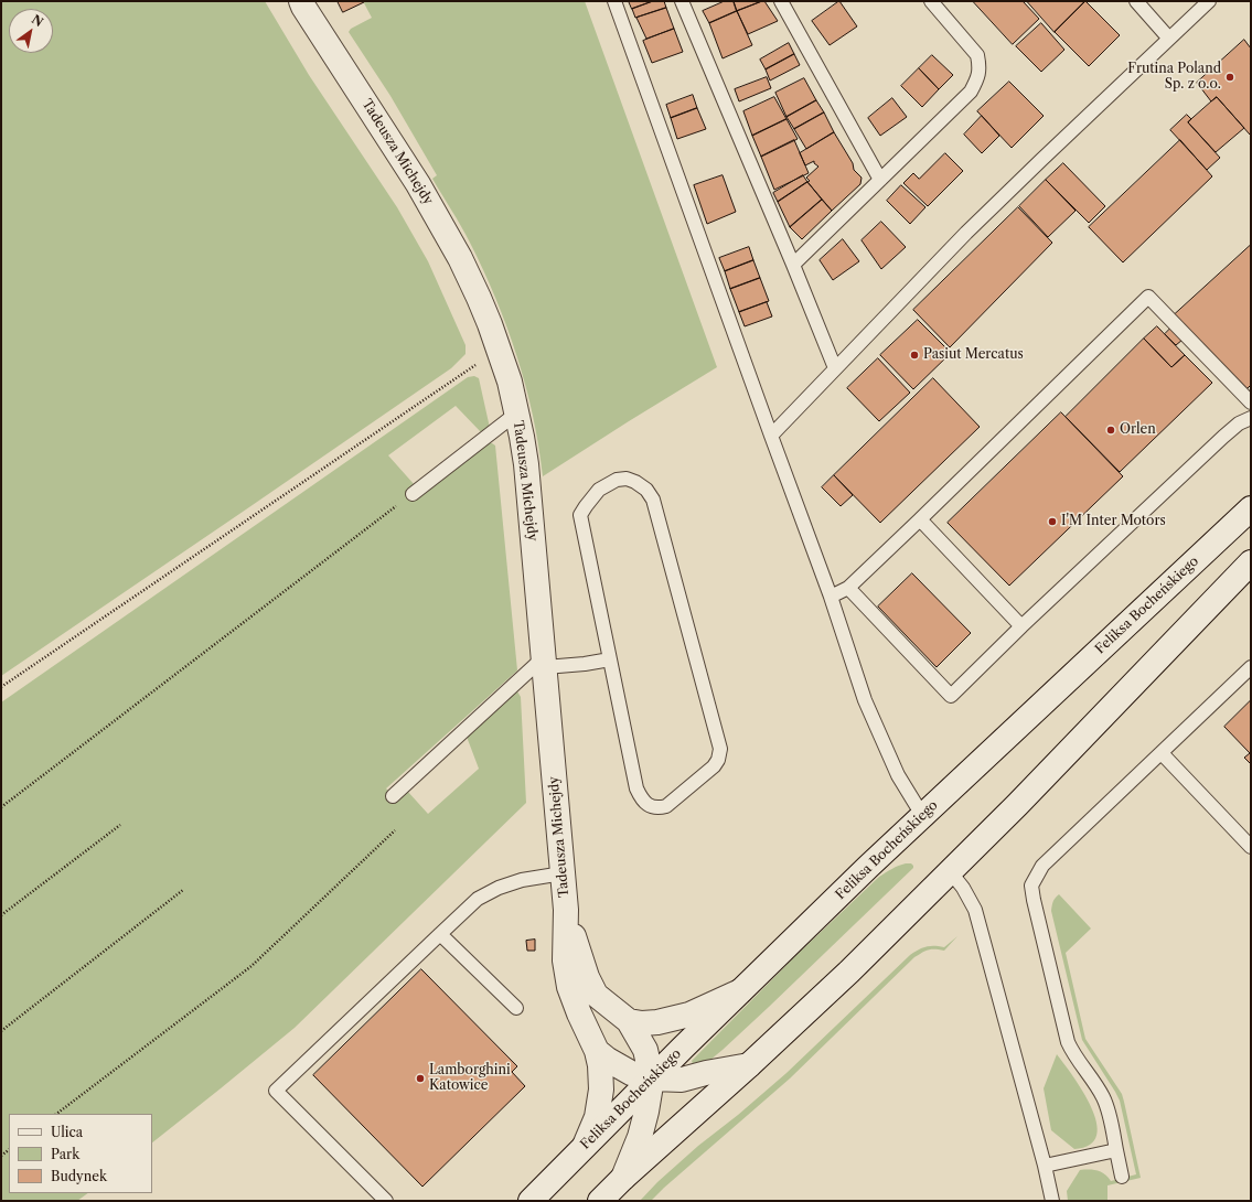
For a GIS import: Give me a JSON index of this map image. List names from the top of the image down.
{
  "streets": {
    "main road": ["Tadeusza Michejdy", "Feliksa Bocheńskiego"]
  },
  "crossings": [
    ["Tadeusza Michejdy", "Feliksa Bocheńskiego"]
  ],
  "places": [
    "Frutina Poland Sp. z o.o.",
    "Pasiut Mercatus",
    "Orlen",
    "I'M Inter Motors",
    "Lamborghini Katowice"
  ],
  "legend": ["Ulica", "Park", "Budynek"],
  "north": "top right"
}
